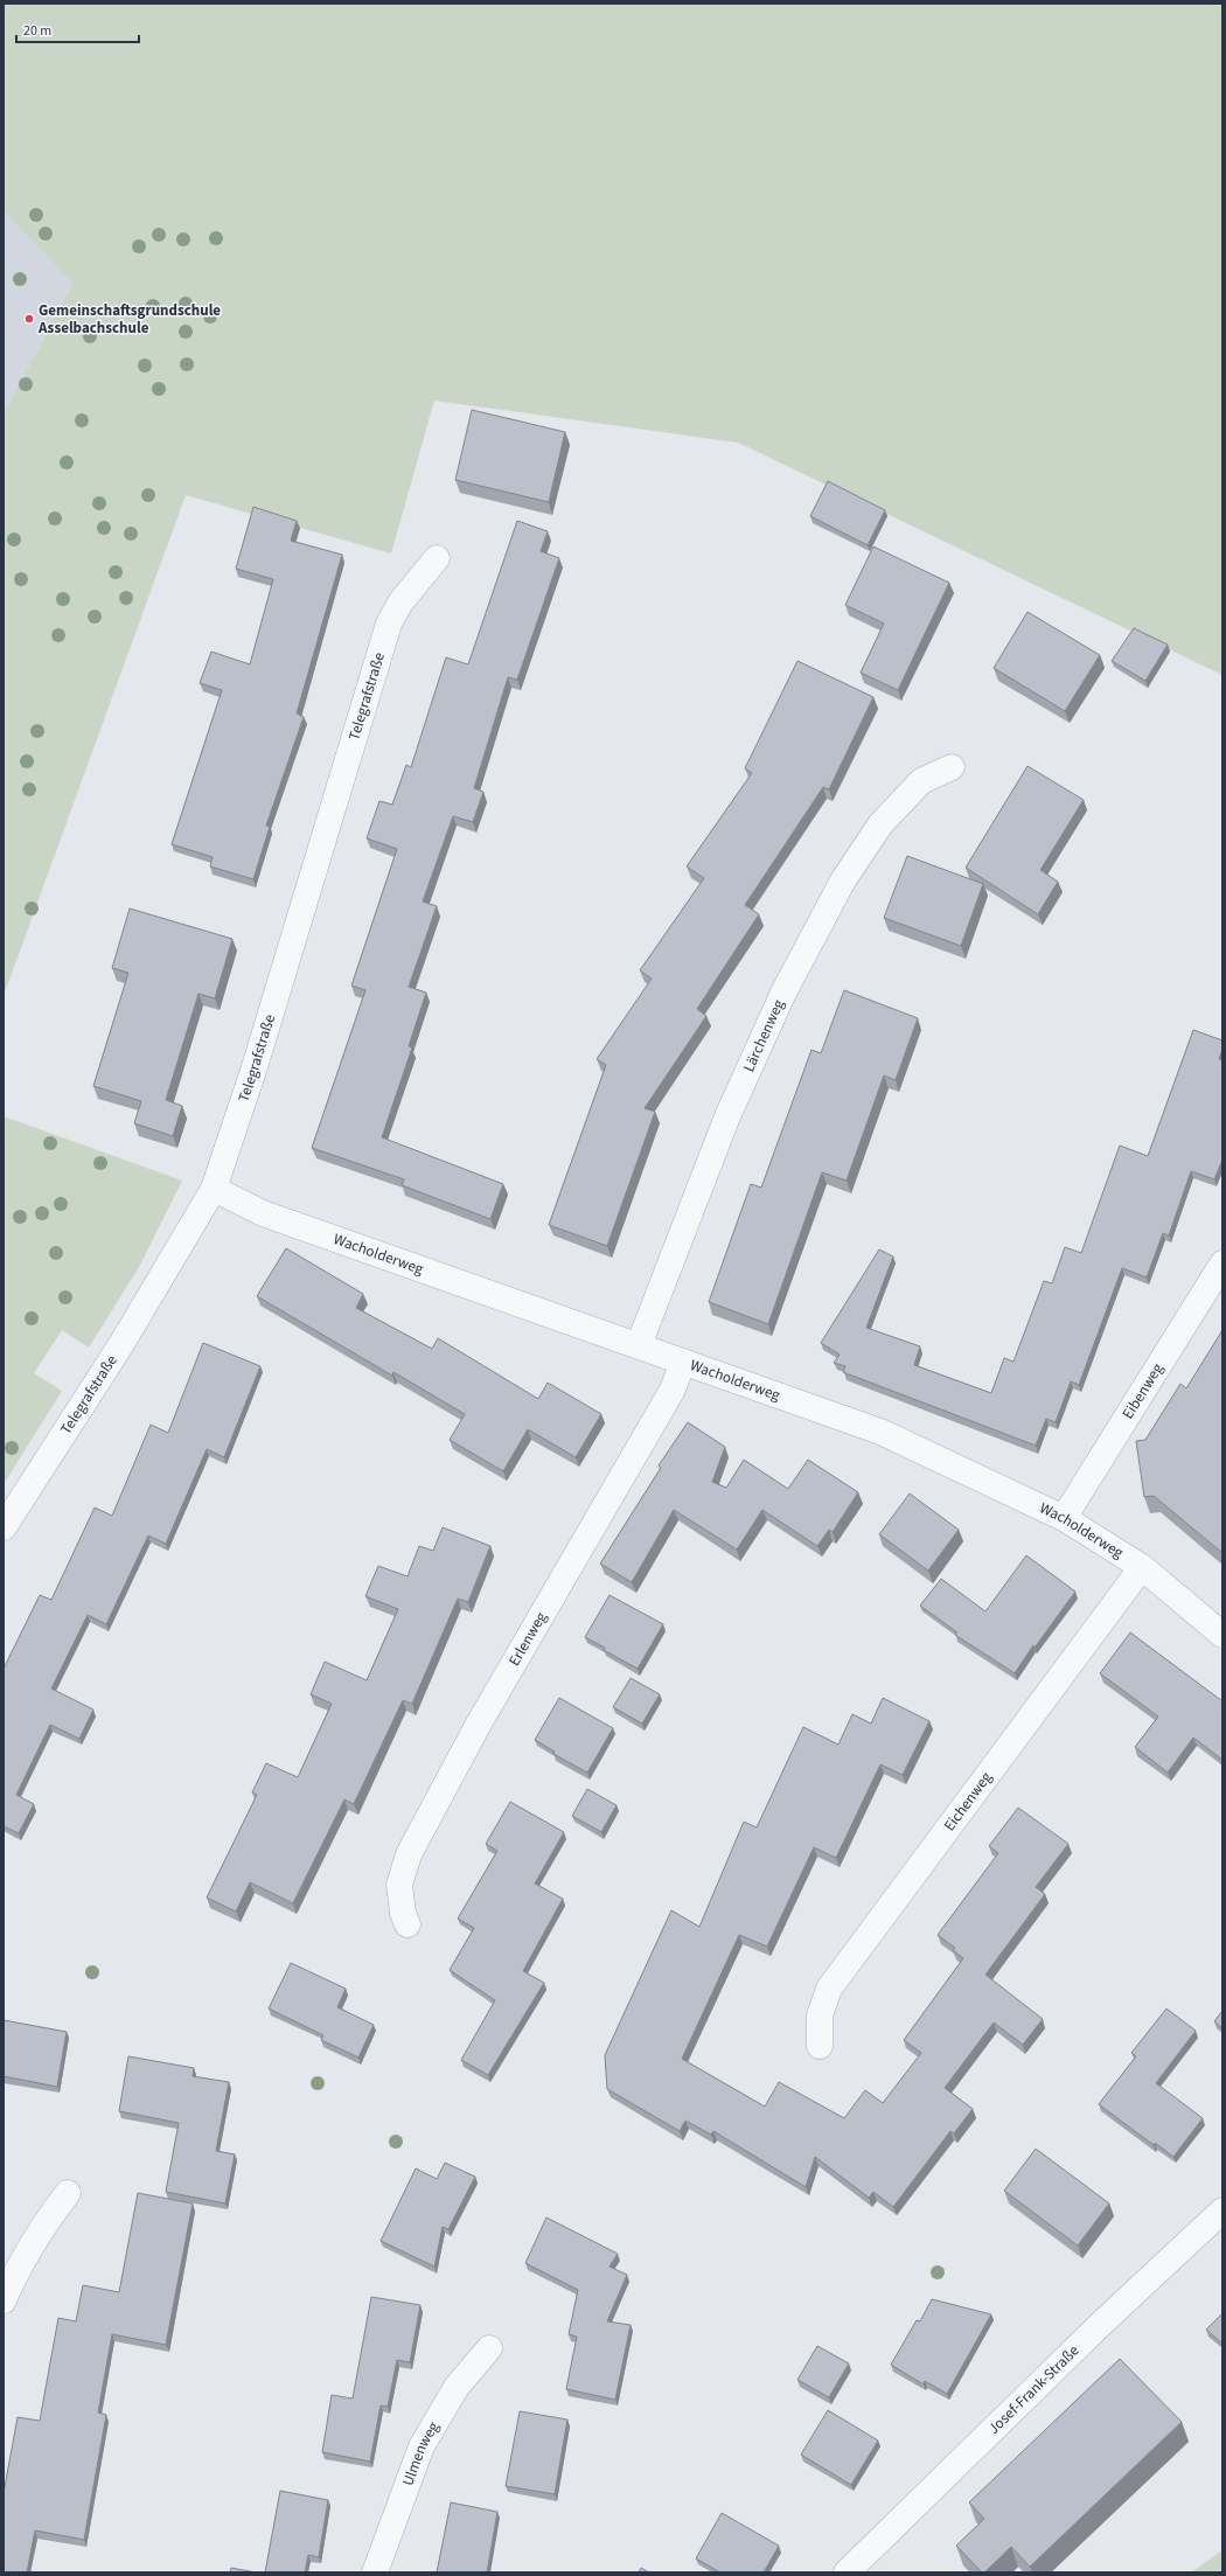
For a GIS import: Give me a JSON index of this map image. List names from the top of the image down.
{
  "streets": {
    "street": [
      "Telegrafstraße",
      "Lärchenweg",
      "Wacholderweg",
      "Eibenweg",
      "Erlenweg",
      "Eichenweg",
      "Josef-Frank-Straße",
      "Ulmenweg"
    ]
  },
  "crossings": [
    ["Telegrafstraße", "Wacholderweg"],
    ["Lärchenweg", "Wacholderweg"],
    ["Wacholderweg", "Eibenweg"],
    ["Wacholderweg", "Erlenweg"],
    ["Wacholderweg", "Eichenweg"]
  ],
  "places": ["Gemeinschaftsgrundschule Asselbachschule"],
  "scale_bar": "20 m"
}
